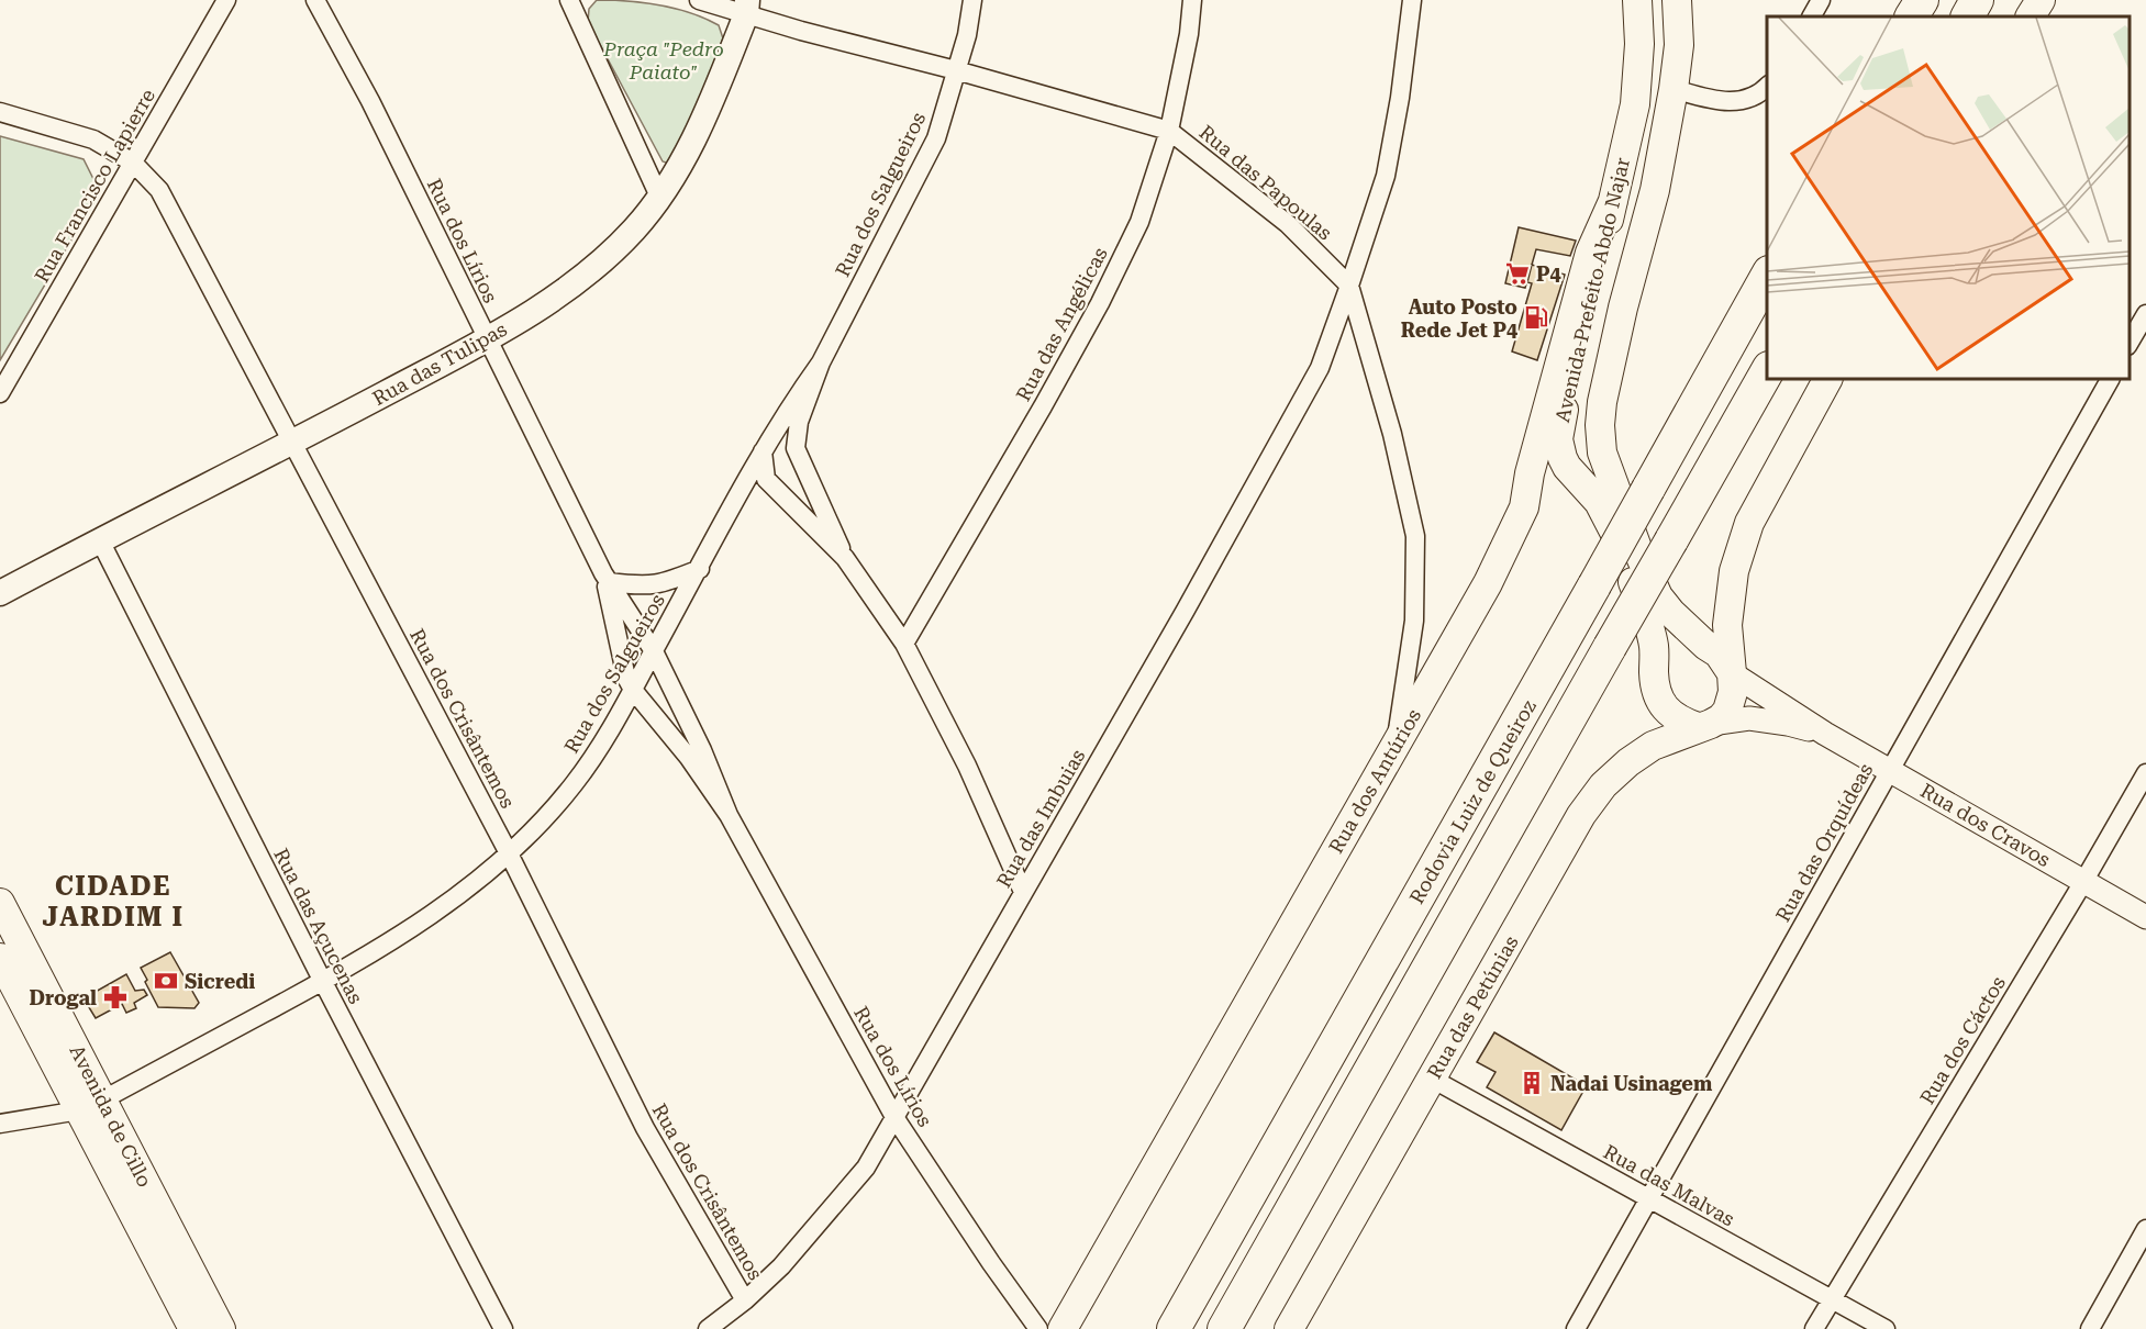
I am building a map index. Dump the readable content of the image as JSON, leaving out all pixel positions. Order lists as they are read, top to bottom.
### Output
{
  "streets": {
    "highway": ["Rodovia Luiz de Queiroz"],
    "main road": [
      "Avenida Prefeito Abdo Najar",
      "Rua das Tulipas",
      "Rua dos Antúrios",
      "Rua das Petúnias",
      "Avenida de Cillo"
    ],
    "street": [
      "Rua das Papoulas",
      "Rua Francisco Lapierre",
      "Rua dos Salgueiros",
      "Rua dos Lírios",
      "Rua das Angélicas",
      "Rua dos Crisântemos",
      "Rua das Imbuias",
      "Rua dos Cravos",
      "Rua das Orquídeas",
      "Rua das Açucenas",
      "Rua dos Cáctos",
      "Rua das Malvas"
    ]
  },
  "crossings": [
    ["Rua das Papoulas", "Rua dos Salgueiros"],
    ["Rua das Papoulas", "Rua das Angélicas"],
    ["Rua das Papoulas", "Rua das Tulipas"],
    ["Rua das Papoulas", "Rua dos Antúrios"],
    ["Rua das Papoulas", "Rua das Imbuias"],
    ["Rua Francisco Lapierre", "Rua dos Crisântemos"],
    ["Rua dos Salgueiros", "Rua dos Lírios"],
    ["Rua dos Salgueiros", "Rua dos Crisântemos"],
    ["Rua dos Salgueiros", "Rua das Açucenas"],
    ["Rua dos Salgueiros", "Avenida de Cillo"],
    ["Rua dos Lírios", "Rua das Tulipas"],
    ["Rua dos Lírios", "Rua das Imbuias"],
    ["Avenida Prefeito Abdo Najar", "Rua dos Antúrios"],
    ["Avenida Prefeito Abdo Najar", "Rua dos Cravos"],
    ["Avenida Prefeito Abdo Najar", "Rua das Petúnias"],
    ["Rua das Tulipas", "Rua dos Crisântemos"],
    ["Rua das Tulipas", "Rua das Açucenas"],
    ["Rua dos Crisântemos", "Rua das Imbuias"],
    ["Rua dos Cravos", "Rua das Orquídeas"],
    ["Rua dos Cravos", "Rua das Petúnias"],
    ["Rua dos Cravos", "Rua dos Cáctos"],
    ["Rua das Orquídeas", "Rua das Malvas"],
    ["Rua das Petúnias", "Rua das Malvas"],
    ["Rua dos Cáctos", "Rua das Malvas"]
  ],
  "districts": ["CIDADE JARDIM I"],
  "parks": ["Praça \"Pedro Paiato\""],
  "places": {
    "supermarket": ["P4"],
    "fuel station": ["Auto Posto Rede Jet P4"],
    "bank": ["Sicredi"],
    "pharmacy": ["Drogal"],
    "building": ["Nadai Usinagem"]
  }
}
